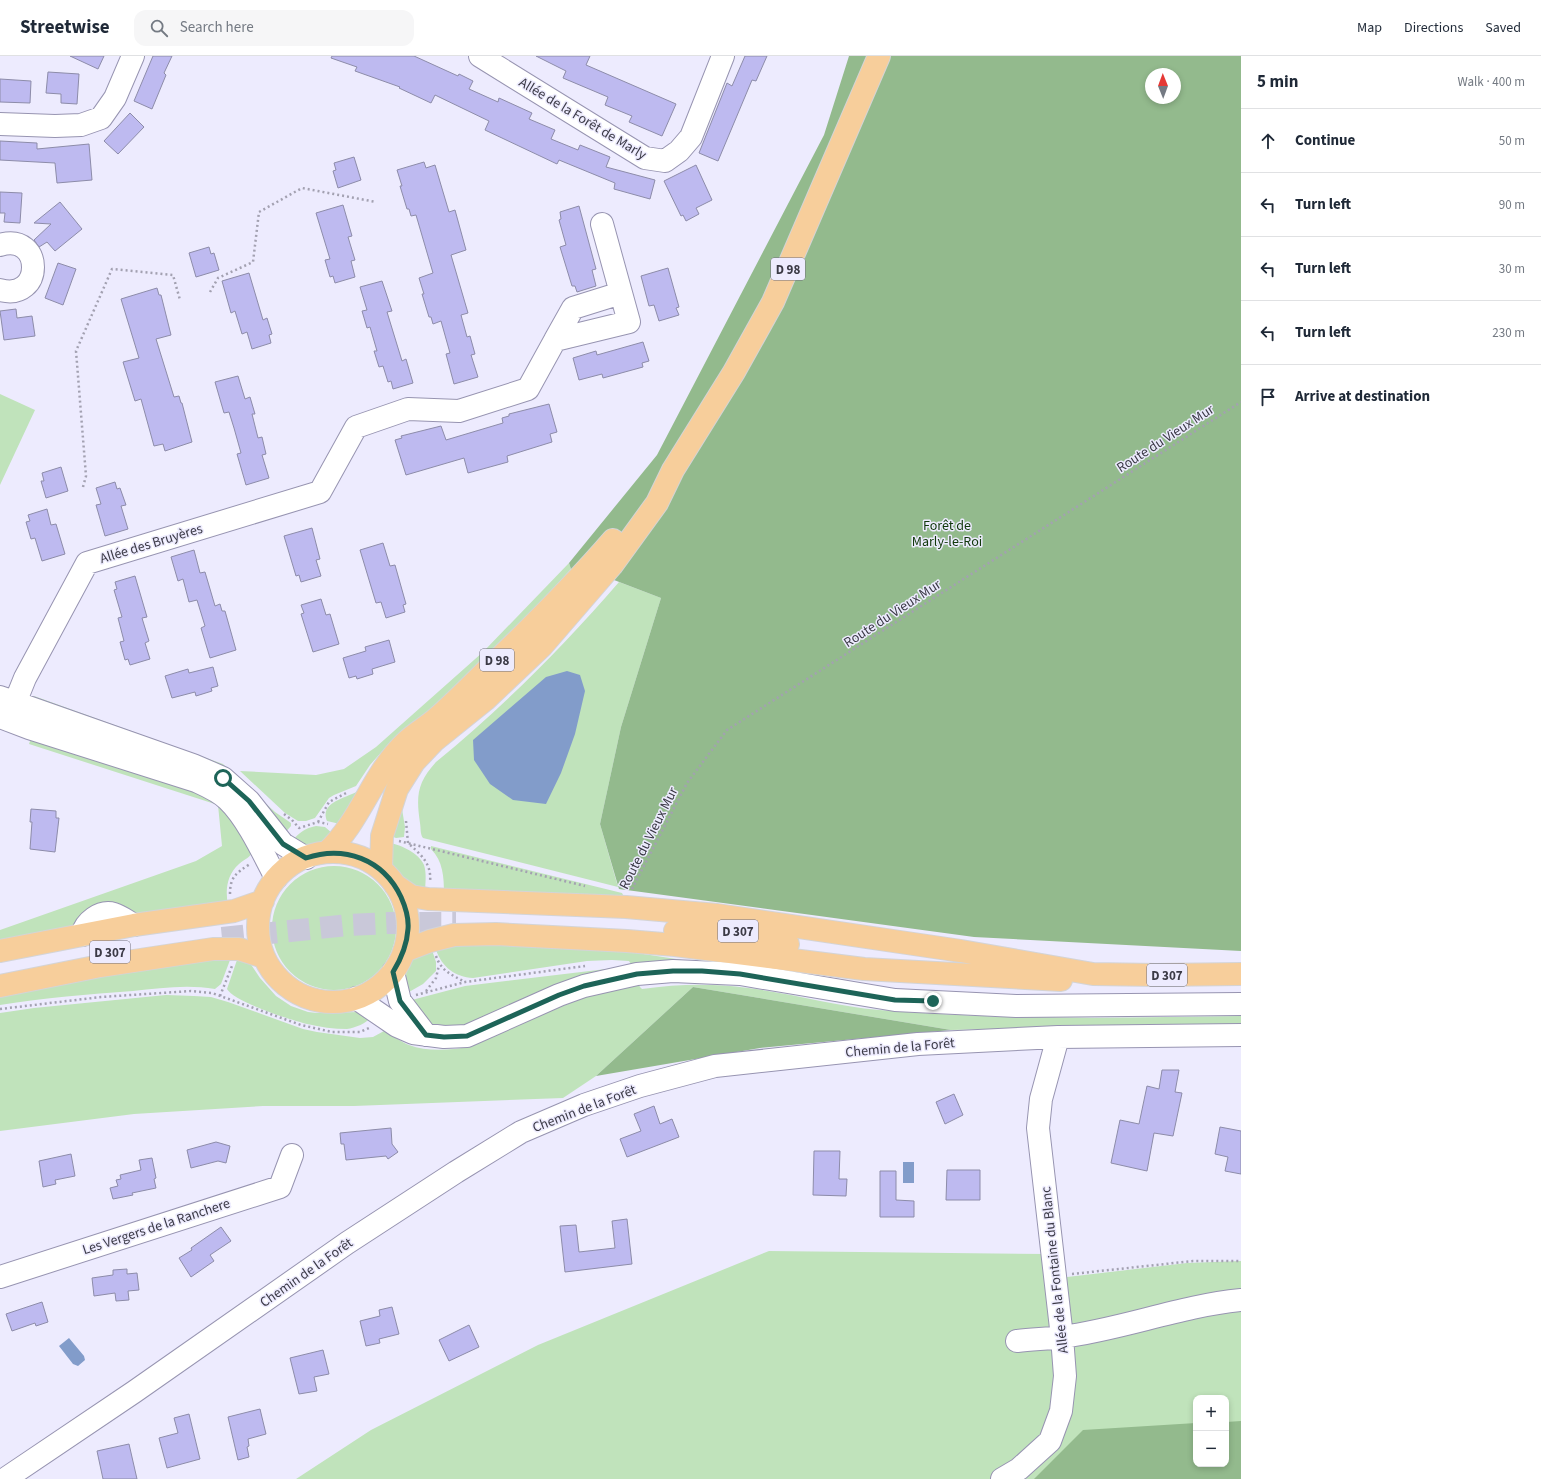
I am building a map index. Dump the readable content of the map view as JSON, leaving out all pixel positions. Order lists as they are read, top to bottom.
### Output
{
  "streets": {
    "main road": ["D 98", "D 307"],
    "street": [
      "Allée de la Forêt de Marly",
      "Allée des Bruyères",
      "Chemin de la Forêt",
      "Les Vergers de la Ranchere",
      "Allée de la Fontaine du Blanc"
    ],
    "path": ["Route du Vieux Mur"]
  },
  "crossings": [
    ["Chemin de la Forêt", "Allée de la Fontaine du Blanc"]
  ],
  "parks": ["Forêt de Marly-le-Roi"],
  "north": "top",
  "page": {
    "header": "Streetwise",
    "search": "Search here",
    "nav": ["Map", "Directions", "Saved"],
    "heading": ["5 min", "Walk · 400 m"],
    "list": [
      ["Continue", "50 m"],
      ["Turn left", "90 m"],
      ["Turn left", "30 m"],
      ["Turn left", "230 m"],
      "Arrive at destination"
    ],
    "map_buttons": ["+", "−"]
  }
}
